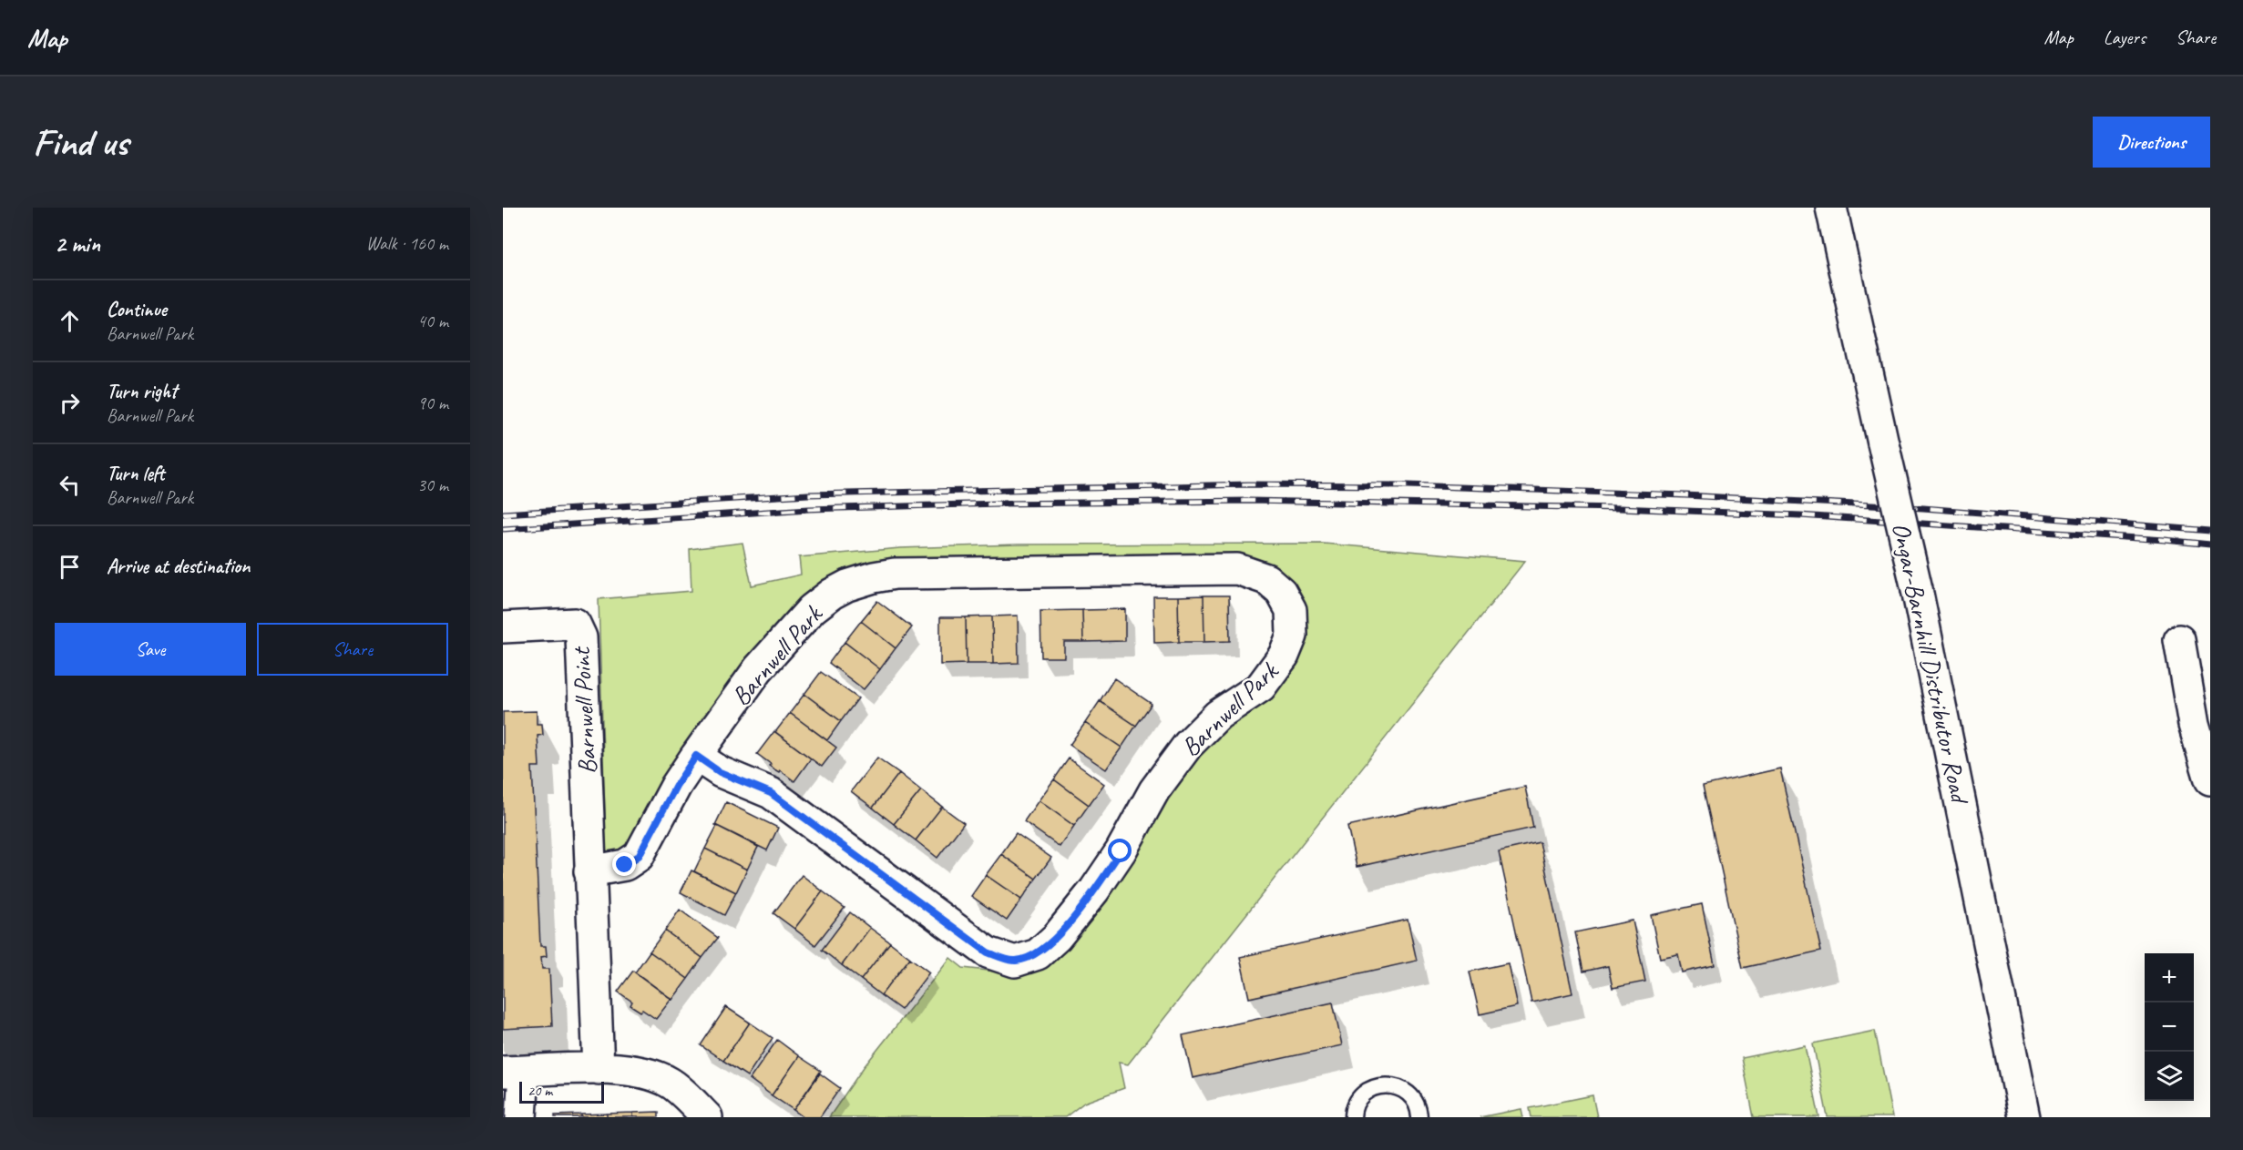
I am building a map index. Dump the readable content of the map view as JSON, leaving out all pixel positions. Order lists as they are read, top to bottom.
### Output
{
  "streets": {
    "street": ["Barnwell Park", "Ongar-Barnhill Distributor Road", "Barnwell Point"]
  },
  "crossings": [
    ["Barnwell Park", "Barnwell Point"]
  ],
  "scale_bar": "20 m",
  "page": {
    "header": "Map",
    "nav": ["Map", "Layers", "Share"],
    "buttons": [
      "Directions",
      ["Save", "Share"]
    ],
    "title": "Find us",
    "heading": ["2 min", "Walk · 160 m"],
    "list": [
      ["Continue", "Barnwell Park", "40 m"],
      ["Turn right", "Barnwell Park", "90 m"],
      ["Turn left", "Barnwell Park", "30 m"],
      "Arrive at destination"
    ],
    "map_buttons": ["+", "−"],
    "scale": "20 m"
  }
}
